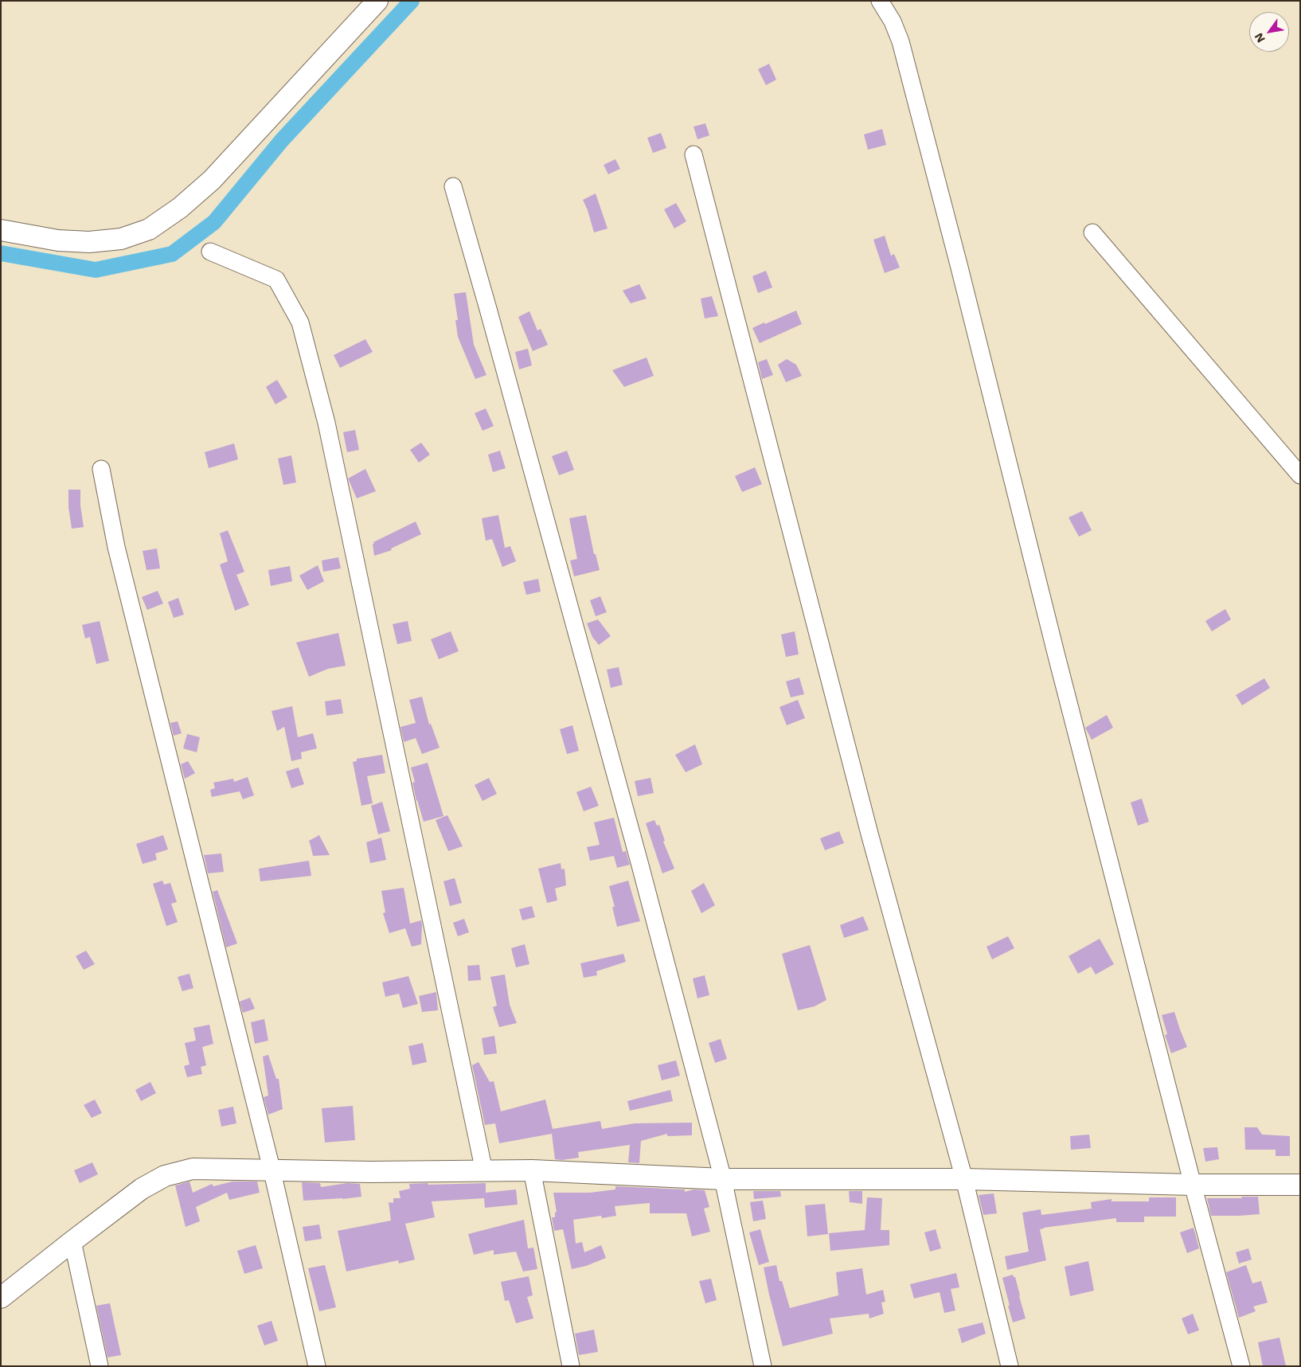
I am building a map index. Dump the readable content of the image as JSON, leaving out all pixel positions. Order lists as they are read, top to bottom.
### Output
{
  "north": "bottom left"
}
